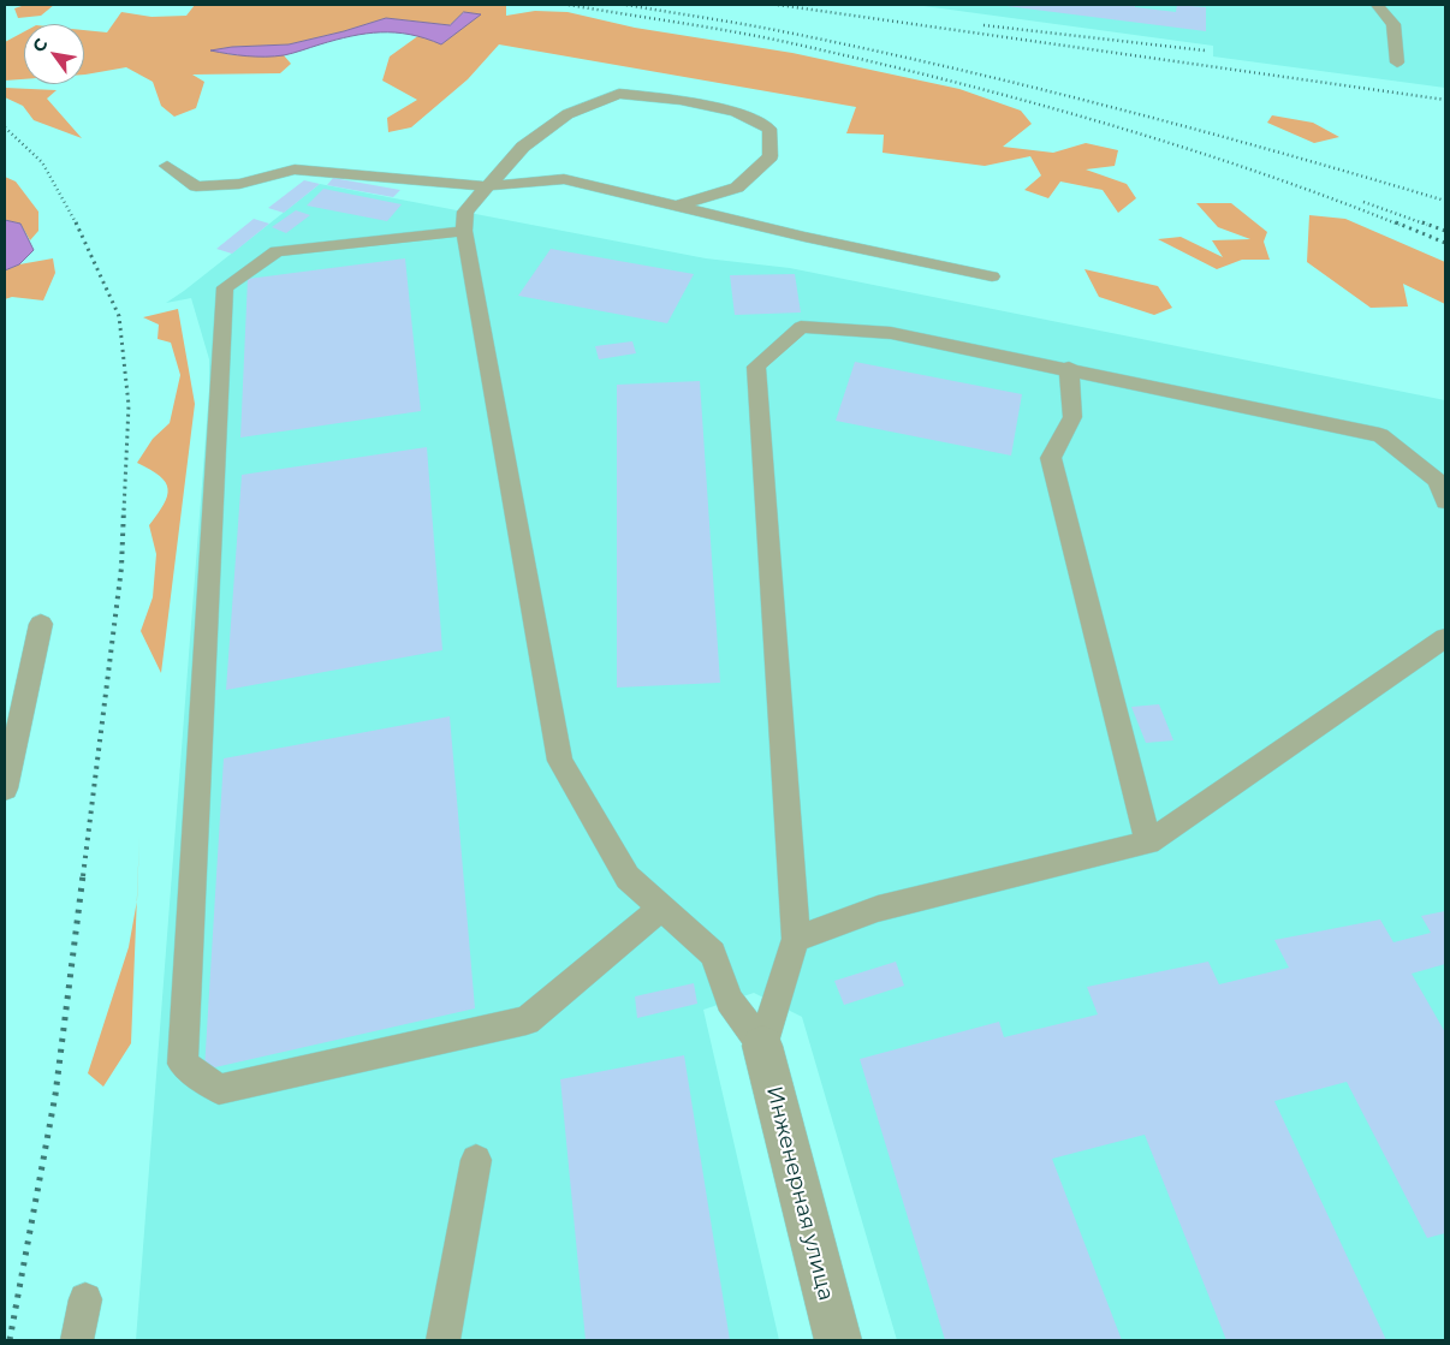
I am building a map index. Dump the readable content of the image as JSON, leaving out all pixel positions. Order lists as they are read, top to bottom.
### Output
{
  "streets": {
    "street": ["Инженерная улица"]
  },
  "north": "top left"
}
